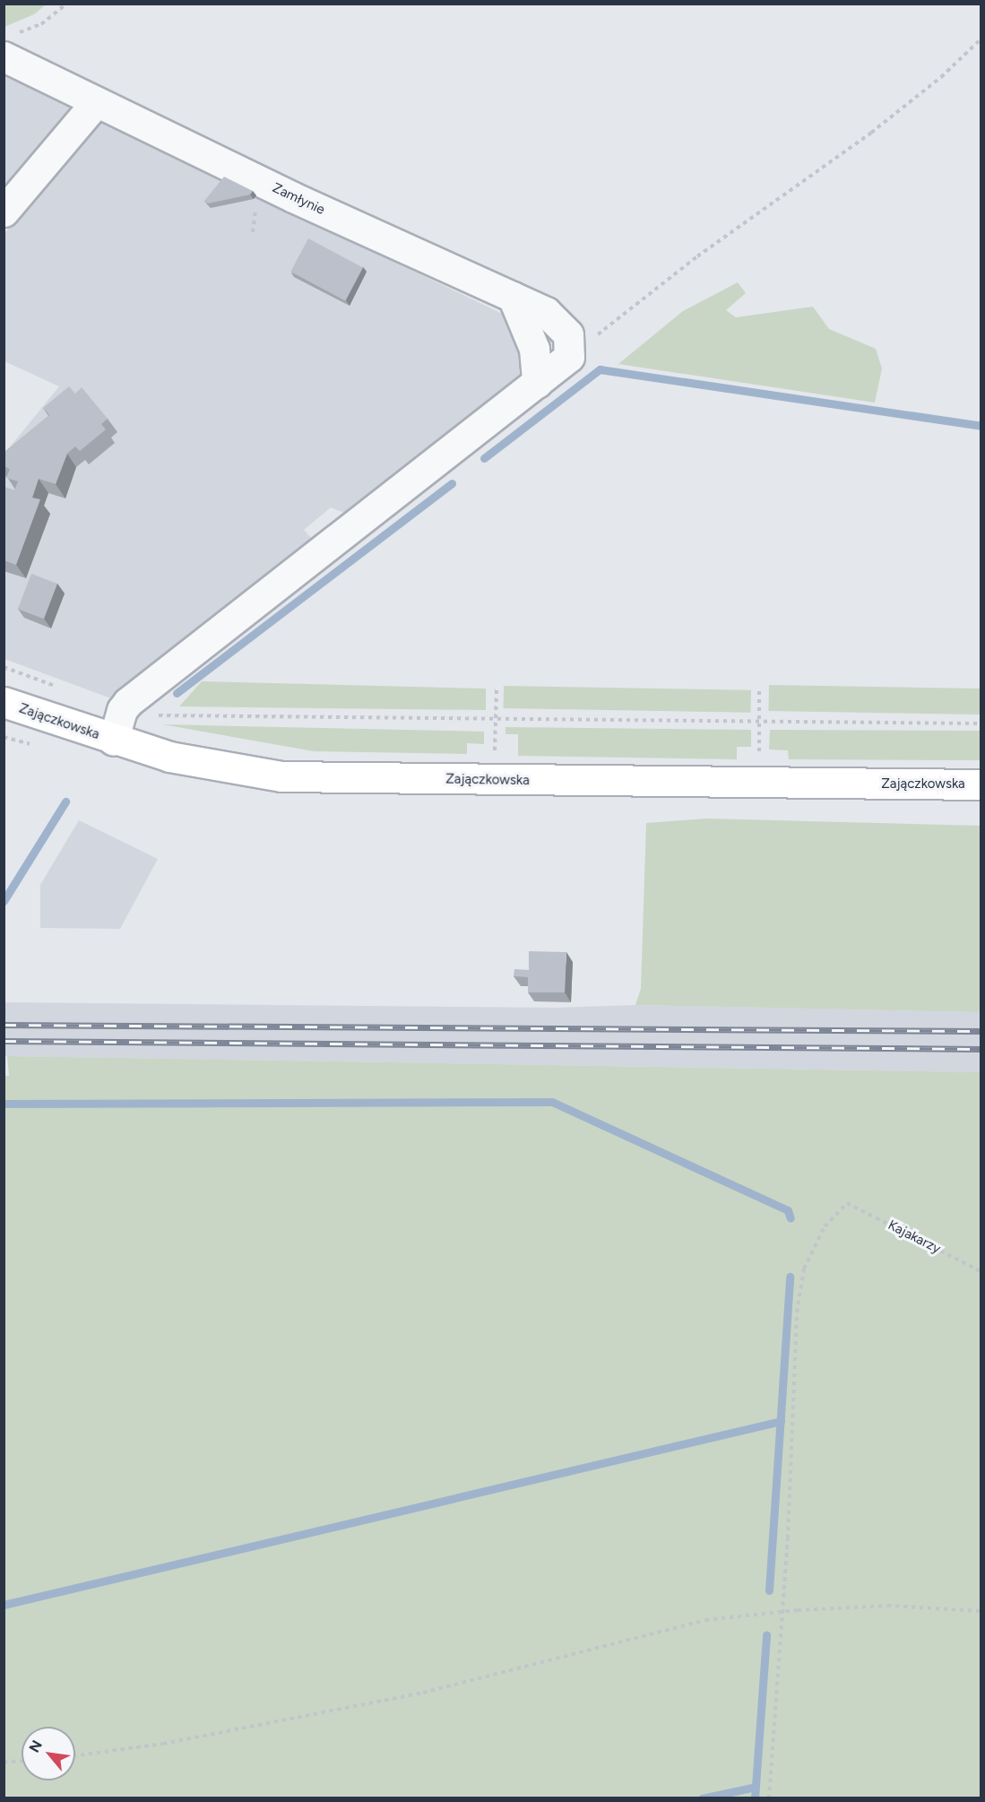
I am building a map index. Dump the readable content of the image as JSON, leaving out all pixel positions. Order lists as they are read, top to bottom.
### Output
{
  "streets": {
    "main road": ["Zajączkowska"],
    "street": ["Zamłynie"],
    "path": ["Kajakarzy"]
  },
  "north": "top left"
}
